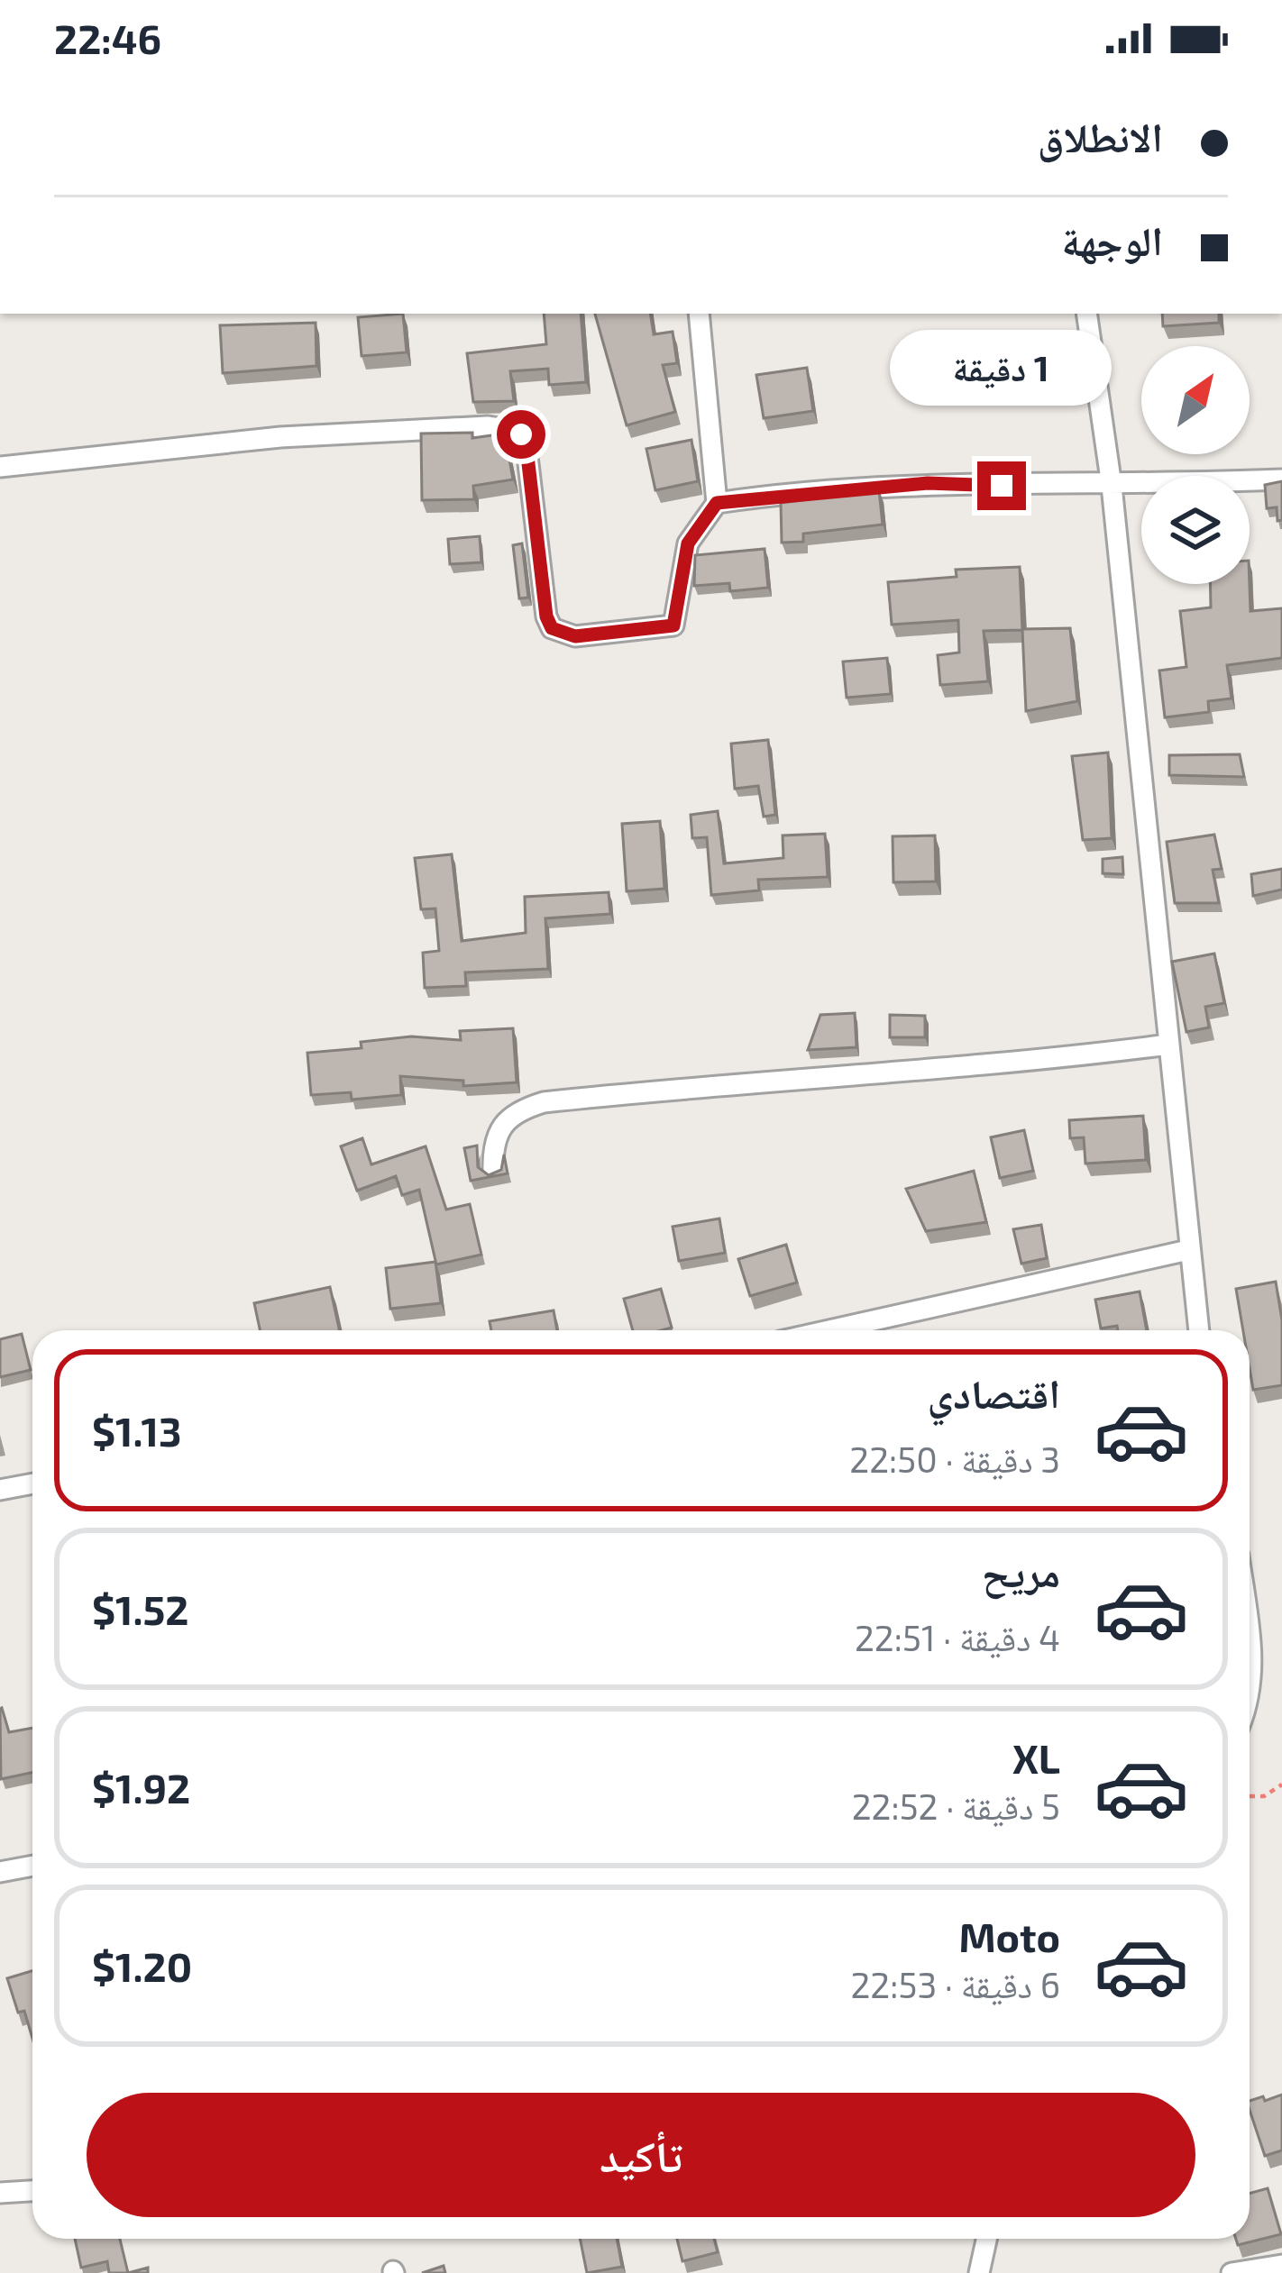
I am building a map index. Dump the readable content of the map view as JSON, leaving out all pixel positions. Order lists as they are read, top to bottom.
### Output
{
  "north": "top right",
  "page": {
    "status": "22:46",
    "banner": ["الانطلاق", "الوجهة"],
    "bubble": "1 دقيقة",
    "list": [
      {
        "name": "اقتصادي",
        "note": "3 دقيقة · 22:50",
        "value": "$1.13"
      },
      {
        "name": "مريح",
        "note": "4 دقيقة · 22:51",
        "value": "$1.52"
      },
      {
        "name": "XL",
        "note": "5 دقيقة · 22:52",
        "value": "$1.92"
      },
      {
        "name": "Moto",
        "note": "6 دقيقة · 22:53",
        "value": "$1.20"
      }
    ],
    "buttons": "تأكيد"
  }
}
